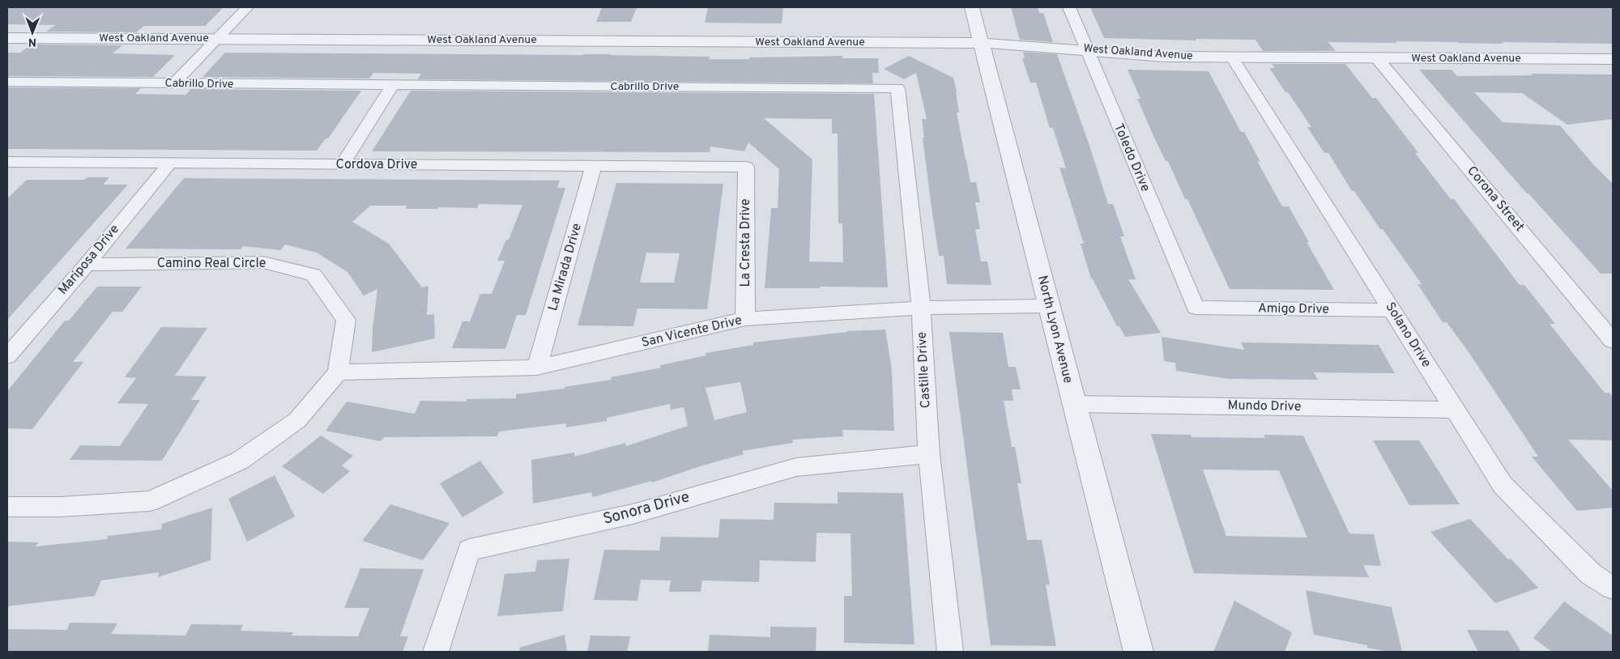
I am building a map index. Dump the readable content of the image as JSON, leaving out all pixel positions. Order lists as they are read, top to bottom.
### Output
{
  "streets": {
    "street": [
      "West Oakland Avenue",
      "Cabrillo Drive",
      "Toledo Drive",
      "Cordova Drive",
      "Corona Street",
      "La Cresta Drive",
      "Mariposa Drive",
      "Camino Real Circle",
      "La Mirada Drive",
      "Amigo Drive",
      "North Lyon Avenue",
      "San Vicente Drive",
      "Solano Drive",
      "Castille Drive",
      "Mundo Drive",
      "Sonora Drive"
    ]
  },
  "crossings": [
    ["West Oakland Avenue", "Toledo Drive"],
    ["West Oakland Avenue", "Corona Street"],
    ["West Oakland Avenue", "North Lyon Avenue"],
    ["West Oakland Avenue", "Solano Drive"],
    ["Cabrillo Drive", "Castille Drive"],
    ["Toledo Drive", "Amigo Drive"],
    ["Cordova Drive", "La Cresta Drive"],
    ["Cordova Drive", "Mariposa Drive"],
    ["Cordova Drive", "La Mirada Drive"],
    ["La Cresta Drive", "San Vicente Drive"],
    ["Mariposa Drive", "Camino Real Circle"],
    ["Camino Real Circle", "San Vicente Drive"],
    ["La Mirada Drive", "San Vicente Drive"],
    ["Amigo Drive", "Solano Drive"],
    ["North Lyon Avenue", "San Vicente Drive"],
    ["North Lyon Avenue", "Mundo Drive"],
    ["San Vicente Drive", "Castille Drive"],
    ["Solano Drive", "Mundo Drive"],
    ["Castille Drive", "Sonora Drive"]
  ],
  "north": "bottom"
}
